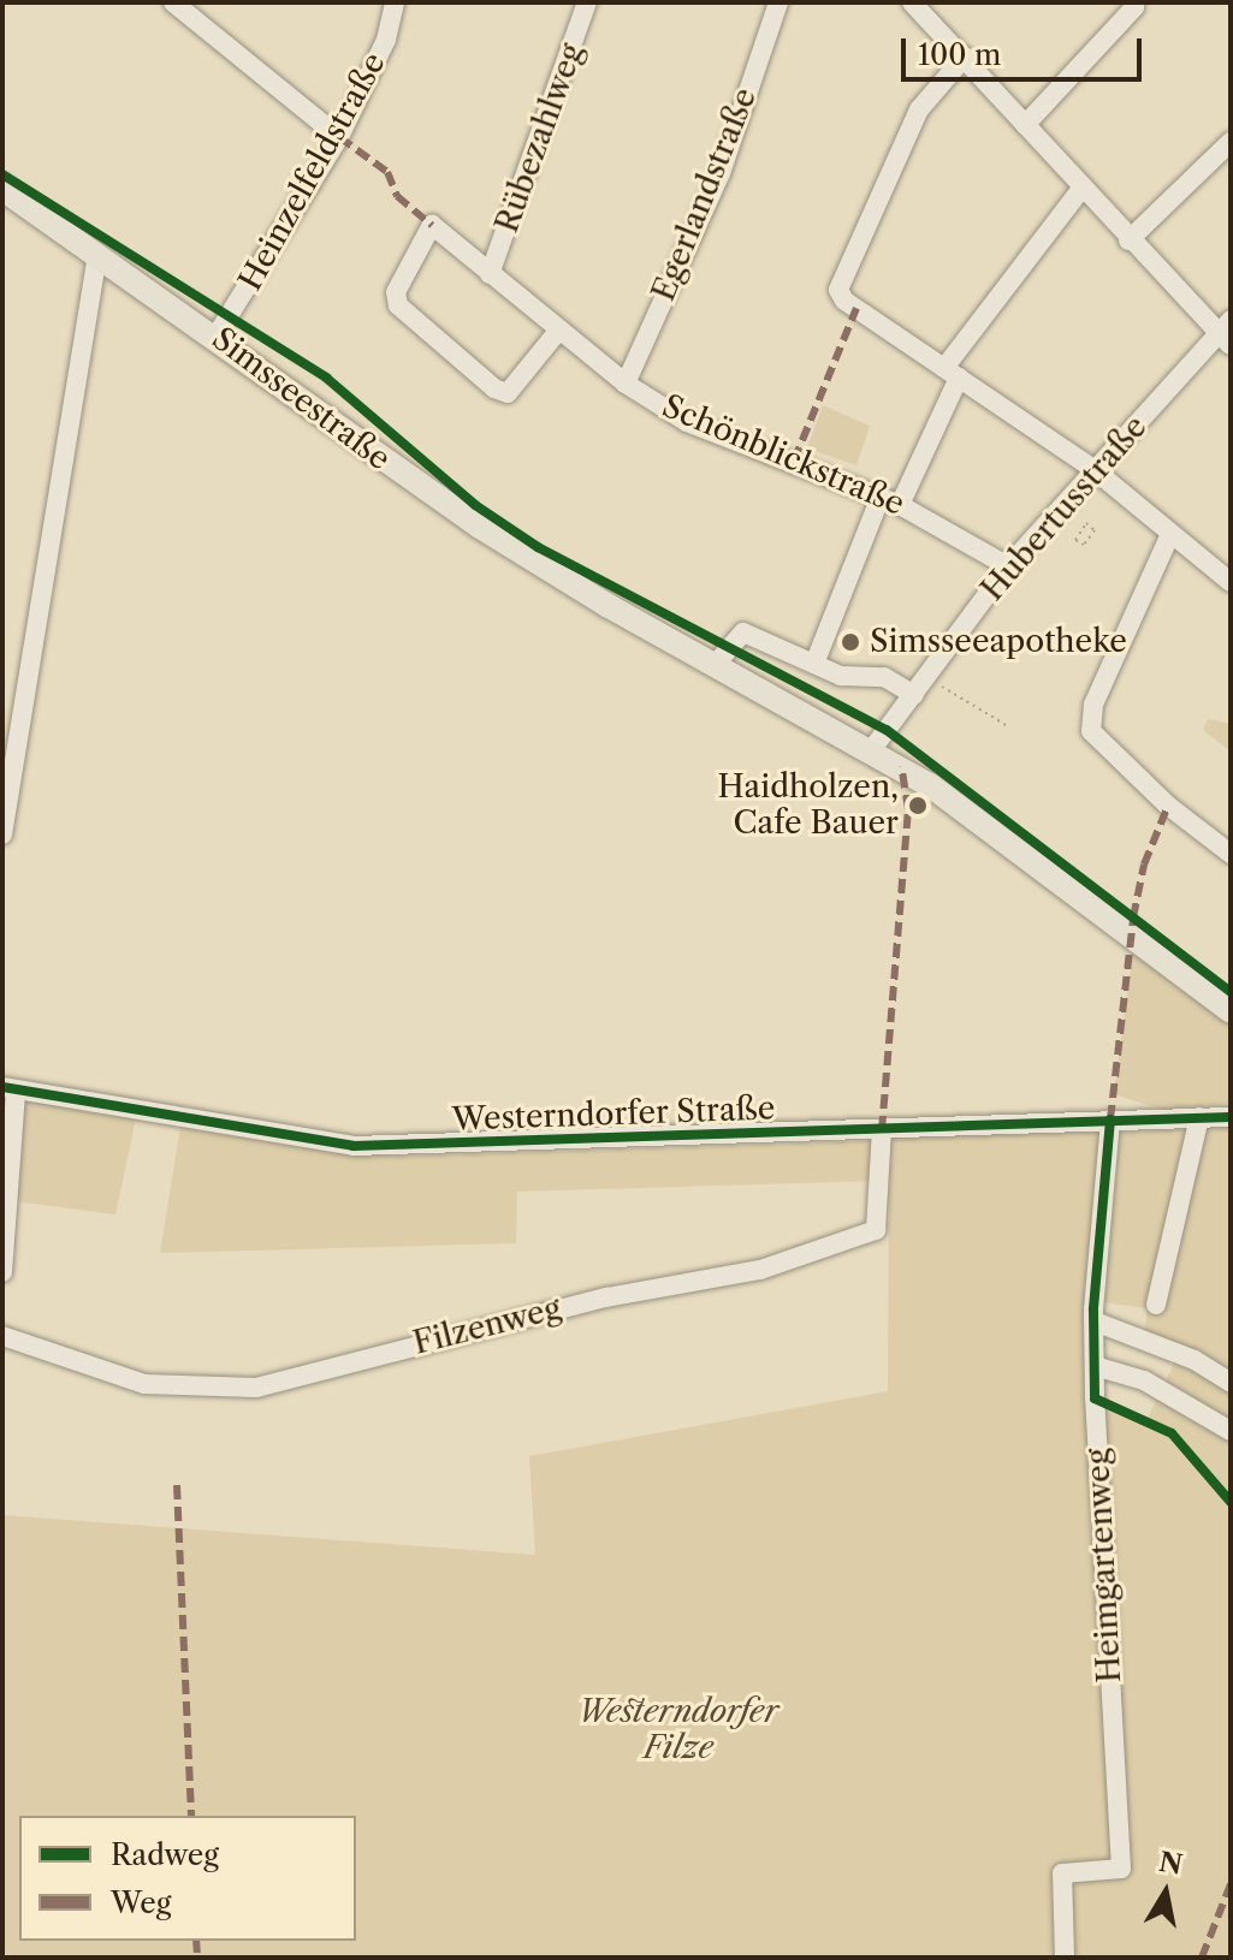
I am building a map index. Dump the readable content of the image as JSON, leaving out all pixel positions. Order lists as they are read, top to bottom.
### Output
{
  "streets": {
    "main road": ["Simsseestraße"],
    "street": [
      "Rübezahlweg",
      "Heinzelfeldstraße",
      "Egerlandstraße",
      "Schönblickstraße",
      "Hubertusstraße",
      "Westerndorfer Straße",
      "Filzenweg",
      "Heimgartenweg"
    ]
  },
  "crossings": [
    ["Rübezahlweg", "Schönblickstraße"],
    ["Heinzelfeldstraße", "Simsseestraße"],
    ["Egerlandstraße", "Schönblickstraße"],
    ["Simsseestraße", "Hubertusstraße"],
    ["Schönblickstraße", "Hubertusstraße"],
    ["Westerndorfer Straße", "Filzenweg"],
    ["Westerndorfer Straße", "Heimgartenweg"]
  ],
  "parks": ["Westerndorfer Filze"],
  "places": ["Simsseeapotheke", "Haidholzen, Cafe Bauer"],
  "legend": ["Radweg", "Weg"],
  "scale_bar": "100 m",
  "north": "top"
}
